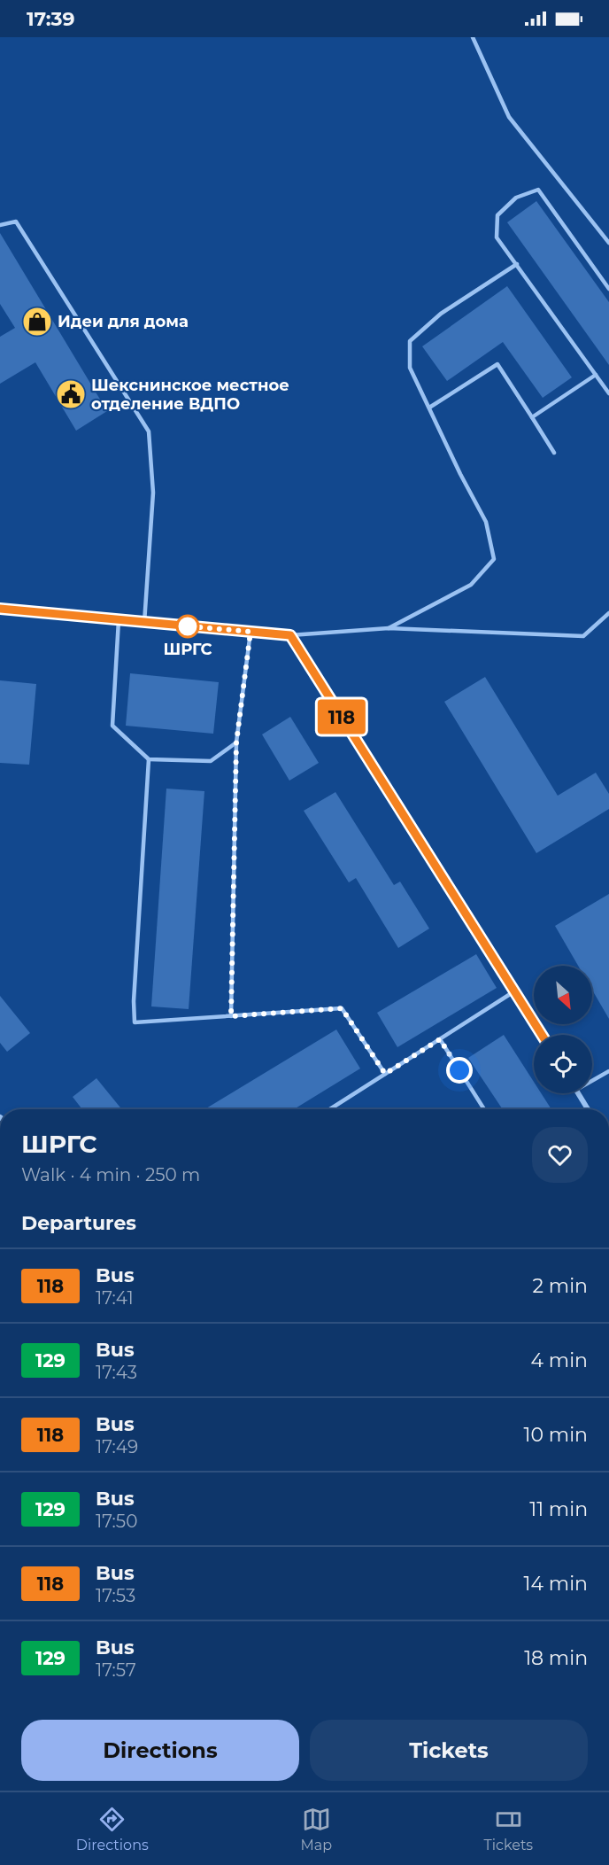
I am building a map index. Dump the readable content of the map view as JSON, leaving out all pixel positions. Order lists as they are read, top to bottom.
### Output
{
  "places": {
    "shop": ["Идеи для дома"],
    "public building": ["Шекснинское местное отделение ВДПО"],
    "other": ["ШРГС"]
  },
  "lines": ["bus line 118"],
  "north": "bottom right",
  "page": {
    "status": "17:39",
    "on_map": "118",
    "heading": [
      ["ШРГС", "Walk · 4 min · 250 m"],
      "Departures"
    ],
    "list": [
      {
        "mark": "118",
        "name": "Bus",
        "note": "17:41",
        "value": "2 min"
      },
      {
        "mark": "129",
        "name": "Bus",
        "note": "17:43",
        "value": "4 min"
      },
      {
        "mark": "118",
        "name": "Bus",
        "note": "17:49",
        "value": "10 min"
      },
      {
        "mark": "129",
        "name": "Bus",
        "note": "17:50",
        "value": "11 min"
      },
      {
        "mark": "118",
        "name": "Bus",
        "note": "17:53",
        "value": "14 min"
      },
      {
        "mark": "129",
        "name": "Bus",
        "note": "17:57",
        "value": "18 min"
      }
    ],
    "buttons": ["Directions", "Tickets"],
    "tabs": ["Directions", "Map", "Tickets"]
  }
}
